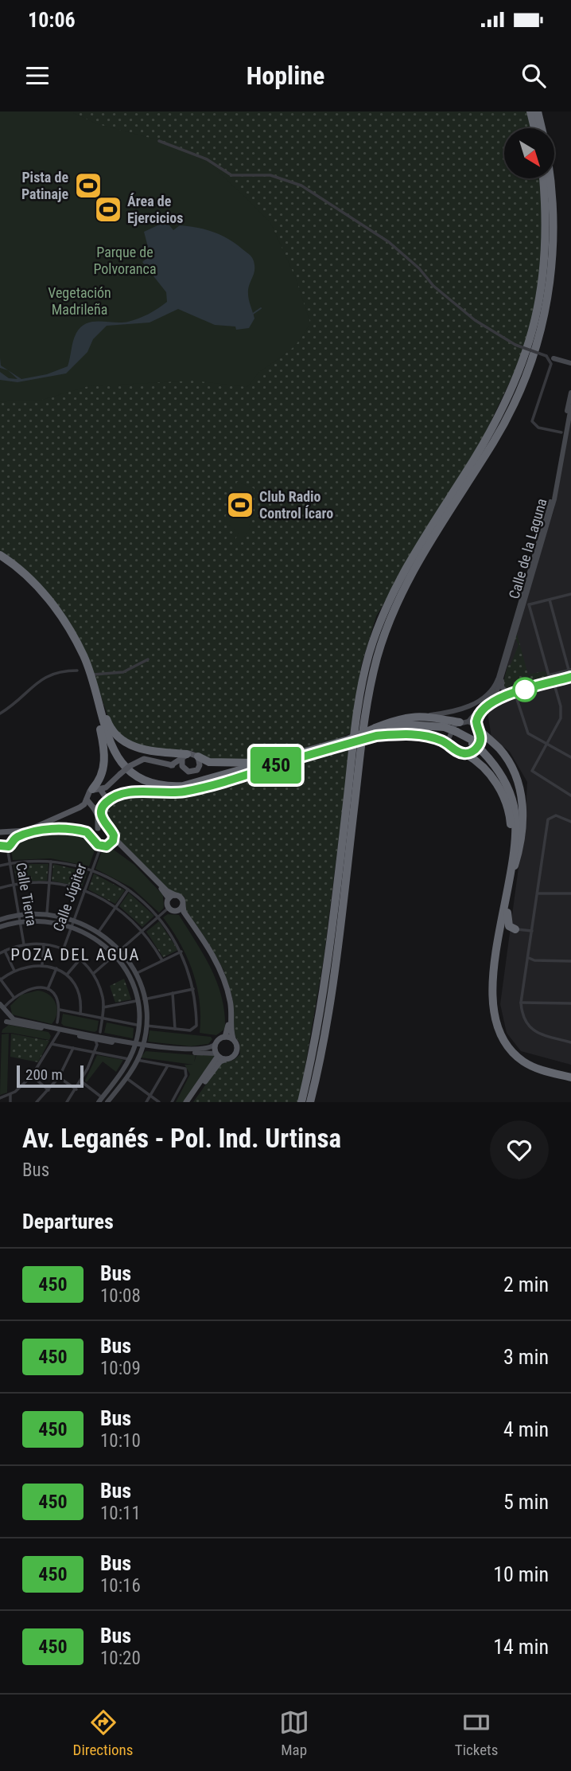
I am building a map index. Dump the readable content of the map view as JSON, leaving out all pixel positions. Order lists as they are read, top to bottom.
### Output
{
  "streets": {
    "street": ["Calle de la Laguna", "Calle Tierra", "Calle Júpiter"]
  },
  "districts": ["POZA DEL AGUA"],
  "parks": ["Parque de Polvoranca", "Vegetación Madrileña"],
  "places": {
    "sports": ["Pista de Patinaje", "Área de Ejercicios", "Club Radio Control Ícaro"]
  },
  "lines": ["bus line 450"],
  "scale_bar": "200 m",
  "north": "bottom right",
  "page": {
    "status": "10:06",
    "header": "Hopline",
    "on_map": "450",
    "scale": "200 m",
    "heading": [
      ["Av. Leganés - Pol. Ind. Urtinsa", "Bus"],
      "Departures"
    ],
    "list": [
      {
        "mark": "450",
        "name": "Bus",
        "note": "10:08",
        "value": "2 min"
      },
      {
        "mark": "450",
        "name": "Bus",
        "note": "10:09",
        "value": "3 min"
      },
      {
        "mark": "450",
        "name": "Bus",
        "note": "10:10",
        "value": "4 min"
      },
      {
        "mark": "450",
        "name": "Bus",
        "note": "10:11",
        "value": "5 min"
      },
      {
        "mark": "450",
        "name": "Bus",
        "note": "10:16",
        "value": "10 min"
      },
      {
        "mark": "450",
        "name": "Bus",
        "note": "10:20",
        "value": "14 min"
      }
    ],
    "tabs": ["Directions", "Map", "Tickets"]
  }
}
